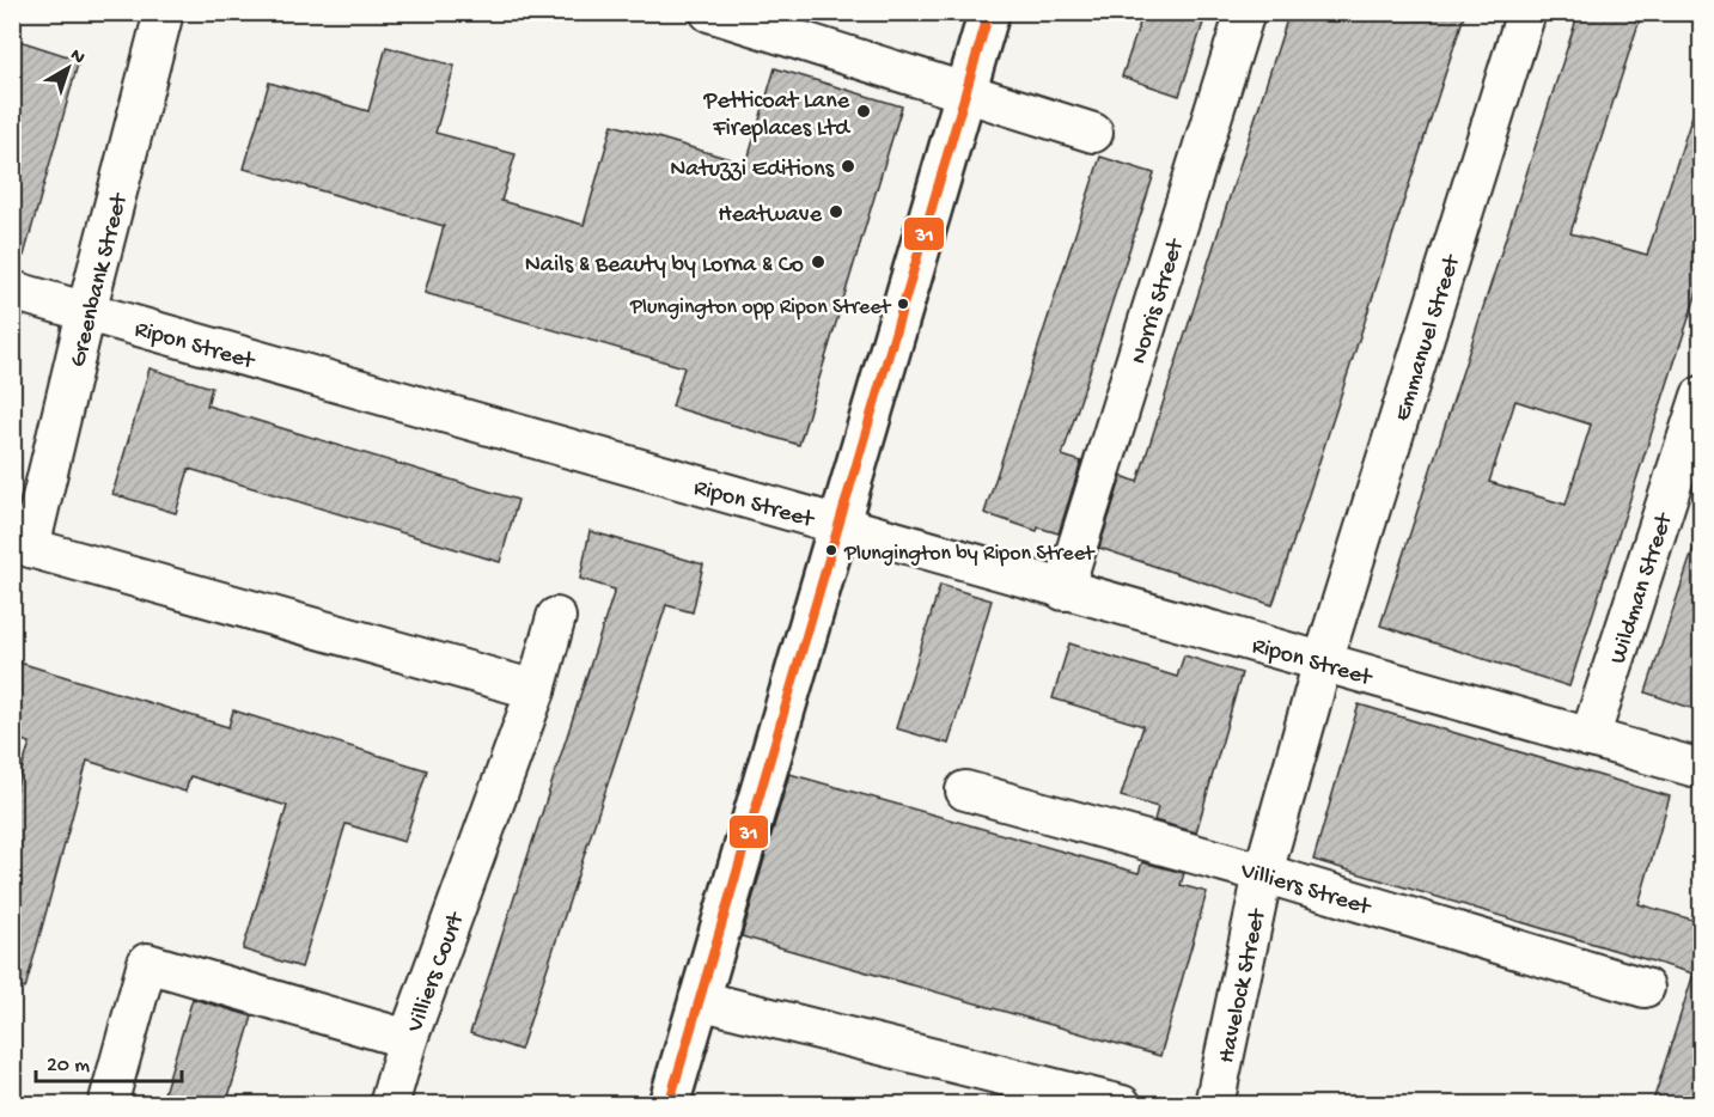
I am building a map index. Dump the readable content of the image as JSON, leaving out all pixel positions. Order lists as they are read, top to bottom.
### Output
{
  "streets": {
    "street": [
      "Greenbank Street",
      "Norris Street",
      "Emmanuel Street",
      "Ripon Street",
      "Wildman Street",
      "Villiers Street",
      "Villiers Court",
      "Havelock Street"
    ]
  },
  "crossings": [
    ["Greenbank Street", "Ripon Street"],
    ["Greenbank Street", "Villiers Court"],
    ["Norris Street", "Ripon Street"],
    ["Emmanuel Street", "Ripon Street"],
    ["Emmanuel Street", "Havelock Street"],
    ["Ripon Street", "Wildman Street"],
    ["Ripon Street", "Havelock Street"],
    ["Villiers Street", "Havelock Street"]
  ],
  "places": [
    "Petticoat Lane Fireplaces Ltd",
    "Natuzzi Editions",
    "Heatwave",
    "Nails & Beauty by Lorna & Co",
    "Plungington opp Ripon Street",
    "Plungington by Ripon Street"
  ],
  "lines": ["transit line 31"],
  "scale_bar": "20 m",
  "north": "top right"
}
